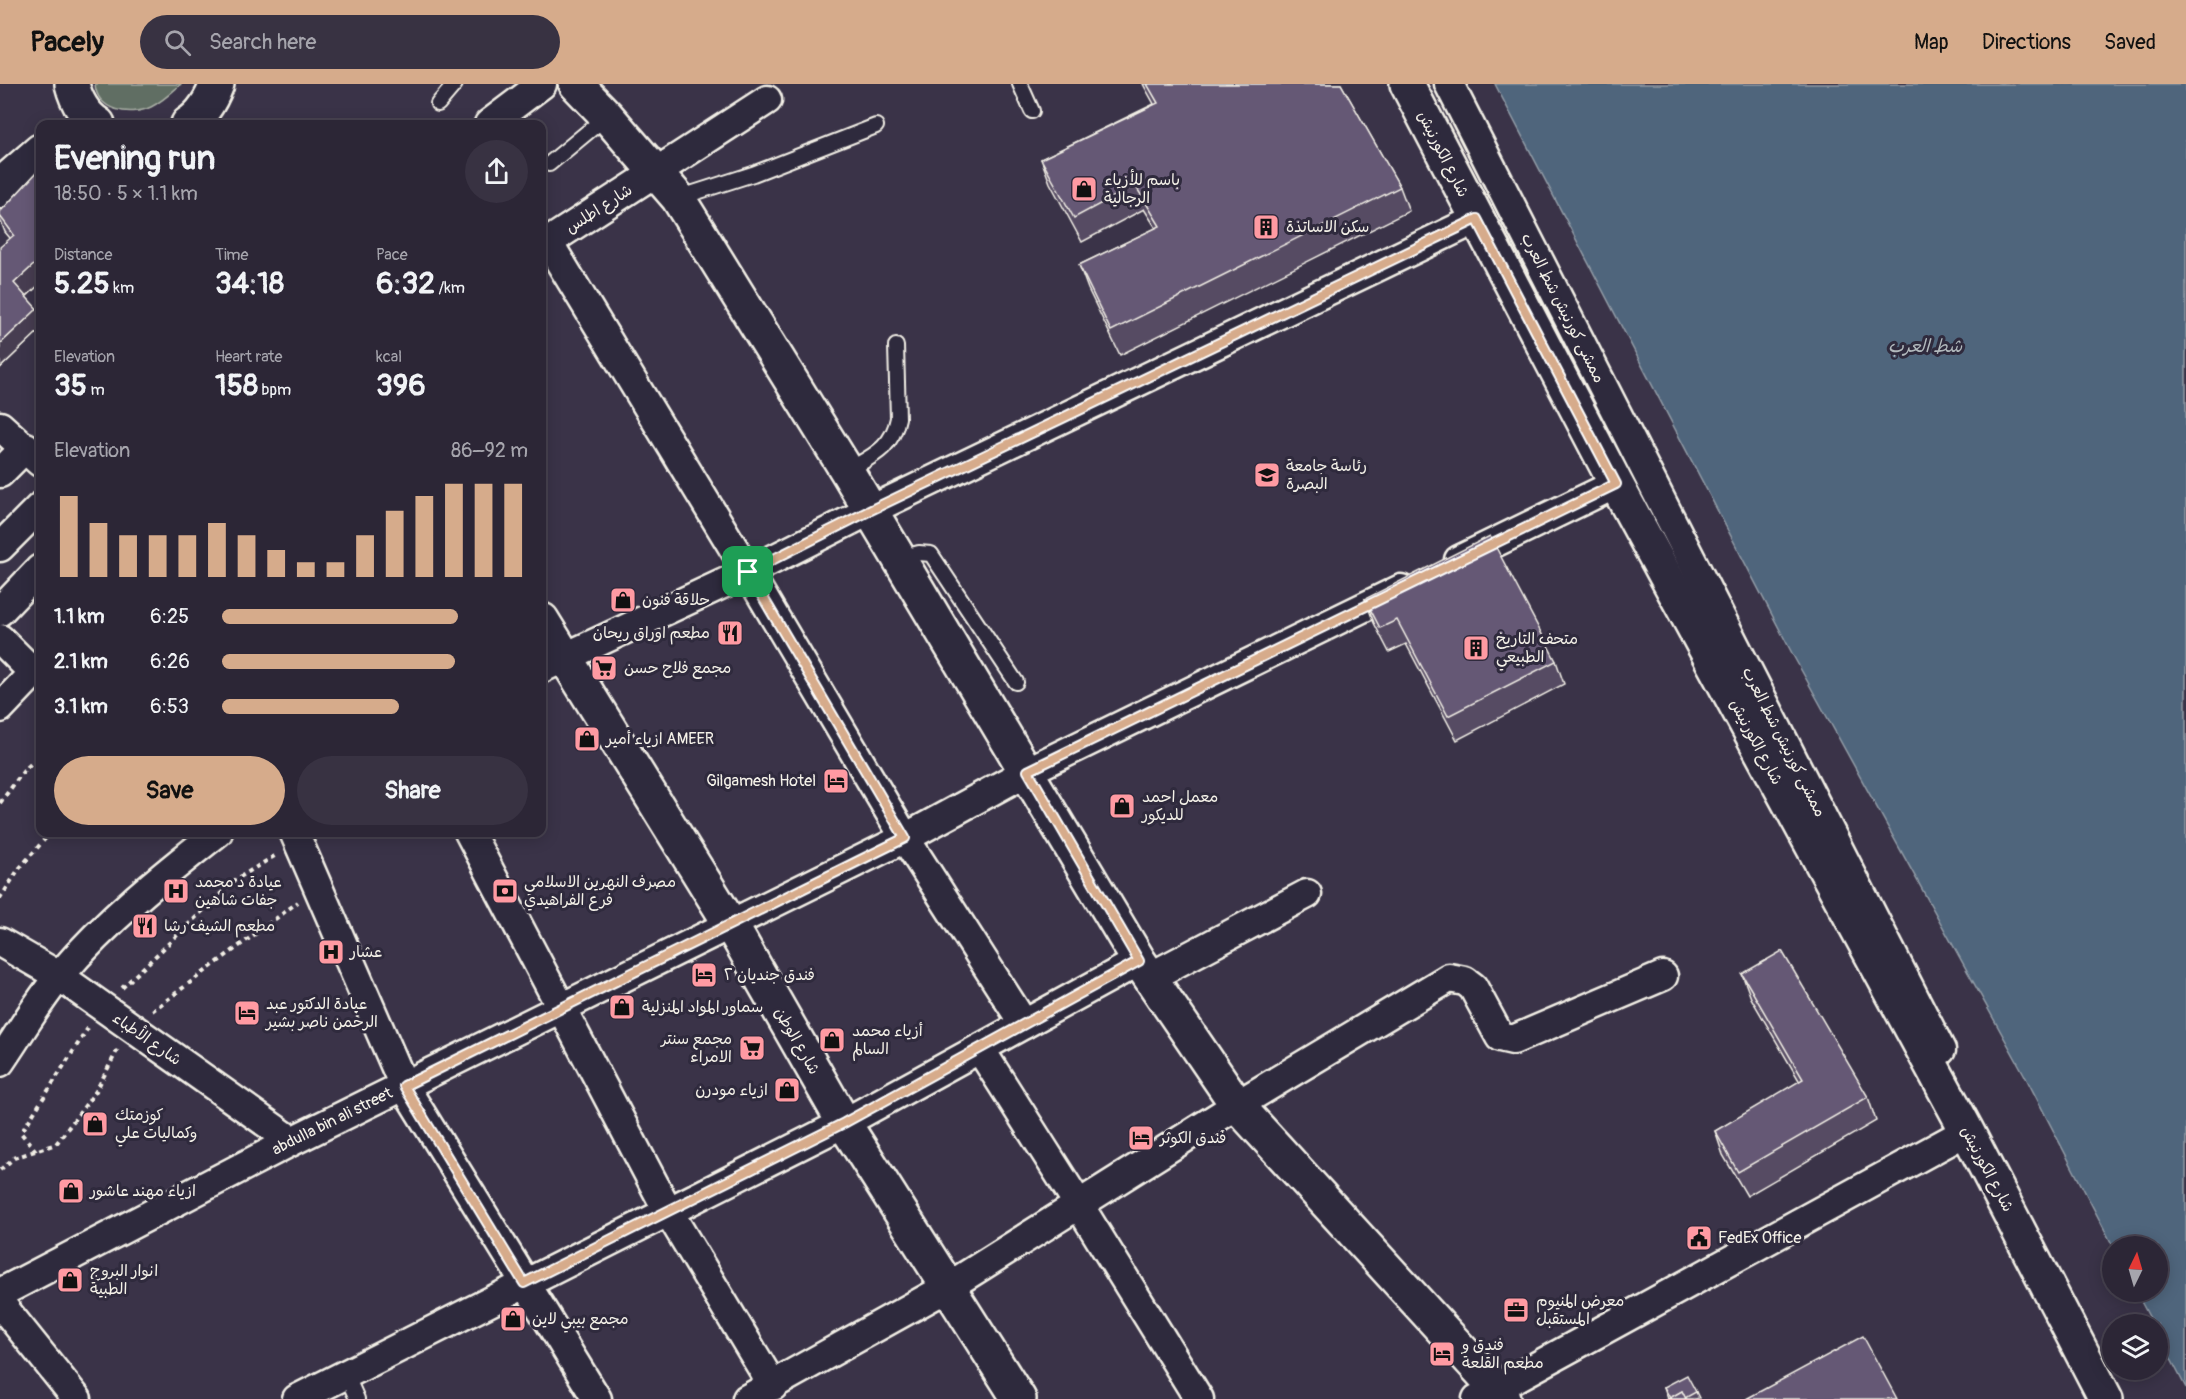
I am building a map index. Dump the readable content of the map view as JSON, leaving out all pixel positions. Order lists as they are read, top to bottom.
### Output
{
  "streets": {
    "main road": ["شارع الكورنيش", "شارع الوطن"],
    "street": [
      "شارع اطلس",
      "ممشى كورنيش شط العرب",
      "شارع الأطباء",
      "abdulla bin ali street"
    ]
  },
  "crossings": [
    ["شارع الكورنيش", "abdulla bin ali street"],
    ["شارع الأطباء", "abdulla bin ali street"],
    ["شارع الوطن", "abdulla bin ali street"]
  ],
  "water": ["شط العرب"],
  "places": {
    "shop": [
      "باسم للأزياء الرجالية",
      "حلاقة فنون",
      "ازياء أمير AMEER",
      "معمل احمد للديكور",
      "سماور المواد المنزلية",
      "أزياء محمد السالم",
      "ازياء مودرن",
      "كوزمتك وكماليات علي",
      "ازياء مهند عاشور",
      "انوار البروج الطبية",
      "مجمع بيبي لاين"
    ],
    "building": ["سكن الاساتذة", "متحف التاريخ الطبيعي"],
    "school or university": ["رئاسة جامعة البصرة"],
    "restaurant": ["مطعم اوراق ريحان", "مطعم الشيف رشا"],
    "supermarket": ["مجمع فلاح حسن", "مجمع سنتر الامراء"],
    "hotel": [
      "Gilgamesh Hotel",
      "فندق جنديان ٢",
      "عيادة الدكتور عبد الرحمن ناصر بشير",
      "فندق الكوثر",
      "فندق و مطعم القلعة"
    ],
    "hospital": ["عيادة د محمد جفات شاهين", "عشار"],
    "bank": ["مصرف النهرين الاسلامي فرع الفراهيدي"],
    "public building": ["FedEx Office"],
    "office": ["معرض المنيوم المستقبل"]
  },
  "north": "top",
  "page": {
    "header": "Pacely",
    "search": "Search here",
    "nav": ["Map", "Directions", "Saved"],
    "heading": ["Evening run", "18:50 · 5 × 1.1 km"],
    "stats": [
      ["Distance", "5.25 km"],
      ["Time", "34:18"],
      ["Pace", "6:32 /km"],
      ["Elevation", "35 m"],
      ["Heart rate", "158 bpm"],
      ["kcal", "396"]
    ],
    "chart": ["Elevation", "86–92 m"],
    "list": [
      {
        "name": "1.1 km",
        "note": "6:25"
      },
      {
        "name": "2.1 km",
        "note": "6:26"
      },
      {
        "name": "3.1 km",
        "note": "6:53"
      }
    ],
    "buttons": ["Save", "Share"]
  }
}
